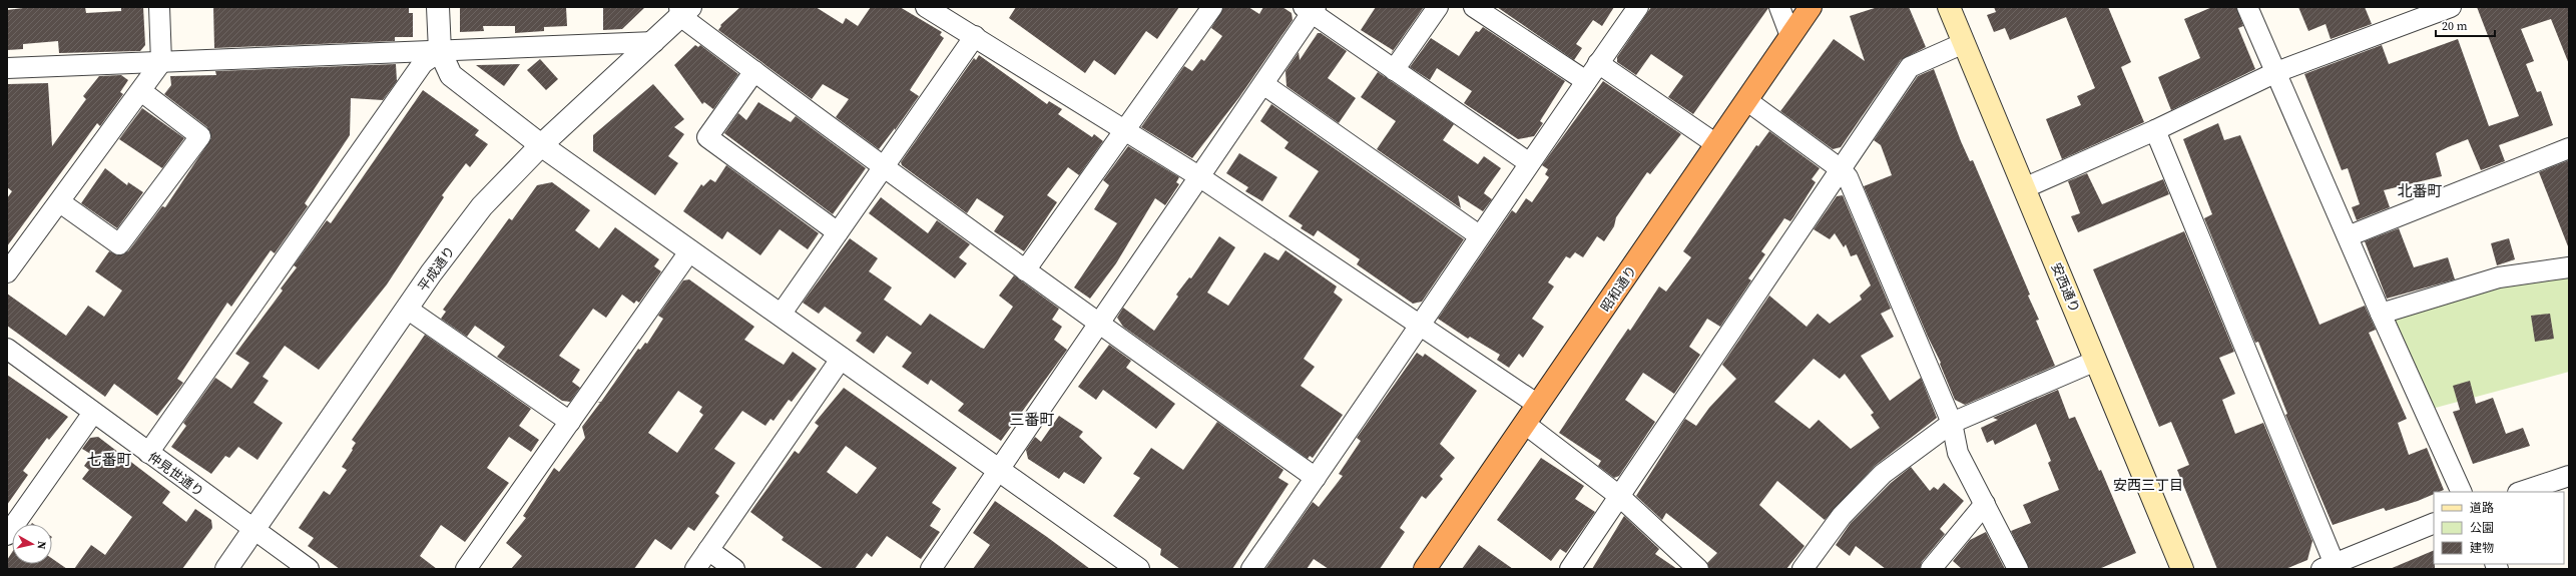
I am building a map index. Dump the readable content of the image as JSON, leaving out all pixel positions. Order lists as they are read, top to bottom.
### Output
{
  "streets": {
    "highway": ["昭和通り"],
    "main road": ["安西通り"],
    "street": ["平成通り", "仲見世通り"]
  },
  "crossings": [
    ["平成通り", "仲見世通り"]
  ],
  "districts": [
    "北番町",
    "三番町",
    "七番町",
    "安西三丁目"
  ],
  "legend": ["道路", "公園", "建物"],
  "scale_bar": "20 m",
  "north": "right"
}
